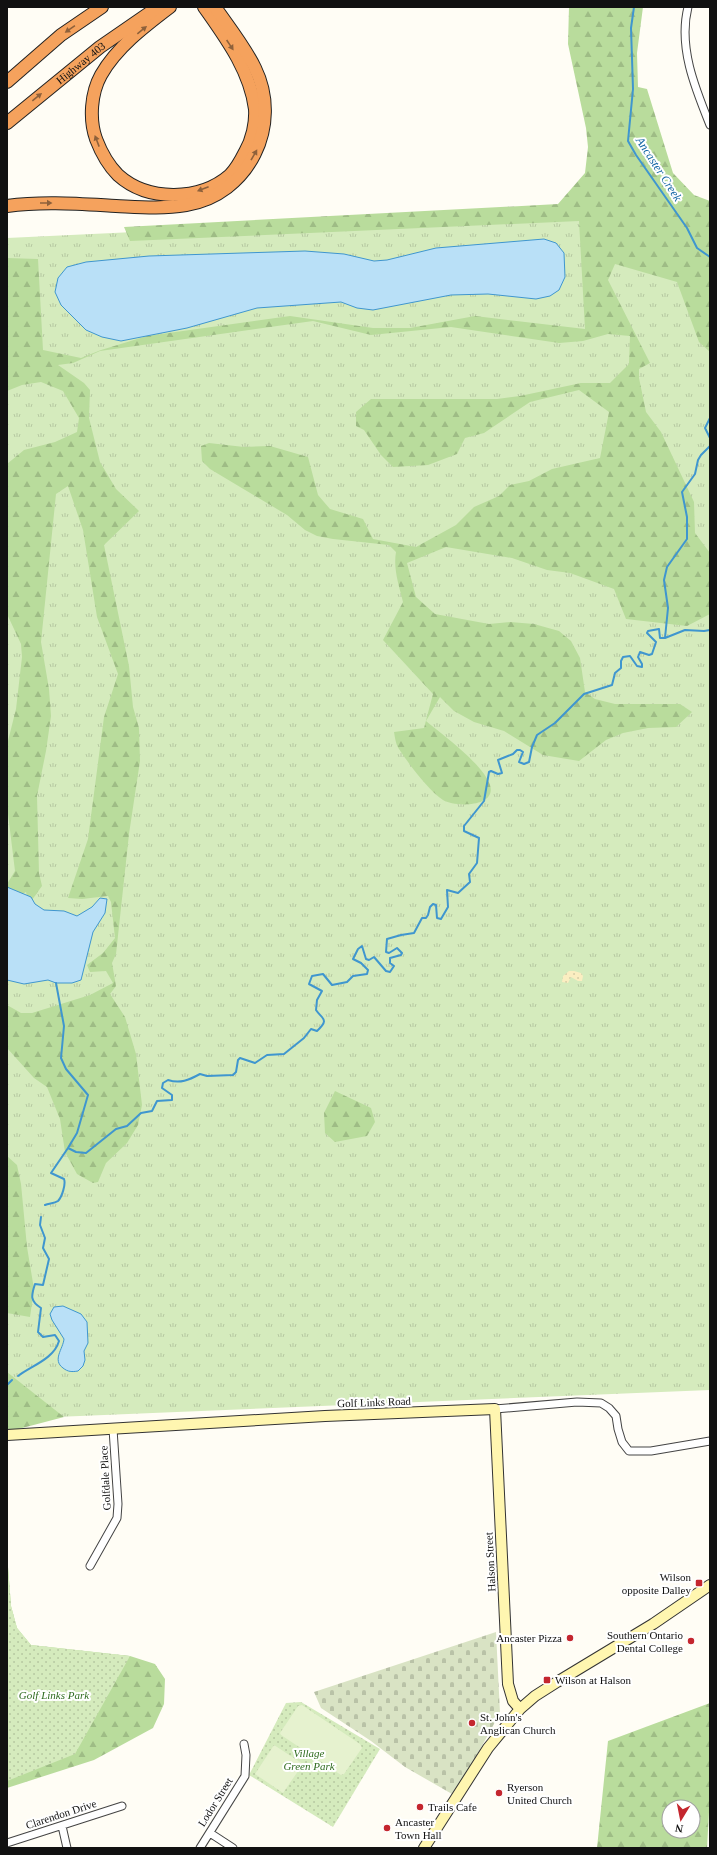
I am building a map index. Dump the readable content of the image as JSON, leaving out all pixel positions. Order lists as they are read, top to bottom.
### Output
{
  "streets": {
    "highway": ["Highway 403"],
    "main road": ["Golf Links Road", "Halson Street"],
    "street": ["Golfdale Place", "Lodor Street", "Clarendon Drive"]
  },
  "crossings": [
    ["Golf Links Road", "Golfdale Place"],
    ["Golf Links Road", "Halson Street"]
  ],
  "water": ["Ancaster Creek"],
  "parks": ["Golf Links Park", "Village Green Park"],
  "places": {
    "transit": ["Wilson opposite Dalley", "Wilson at Halson"],
    "other": [
      "Ancaster Pizza",
      "Southern Ontario Dental College",
      "St. John's Anglican Church",
      "Ryerson United Church",
      "Trails Cafe",
      "Ancaster Town Hall"
    ]
  },
  "north": "bottom"
}
